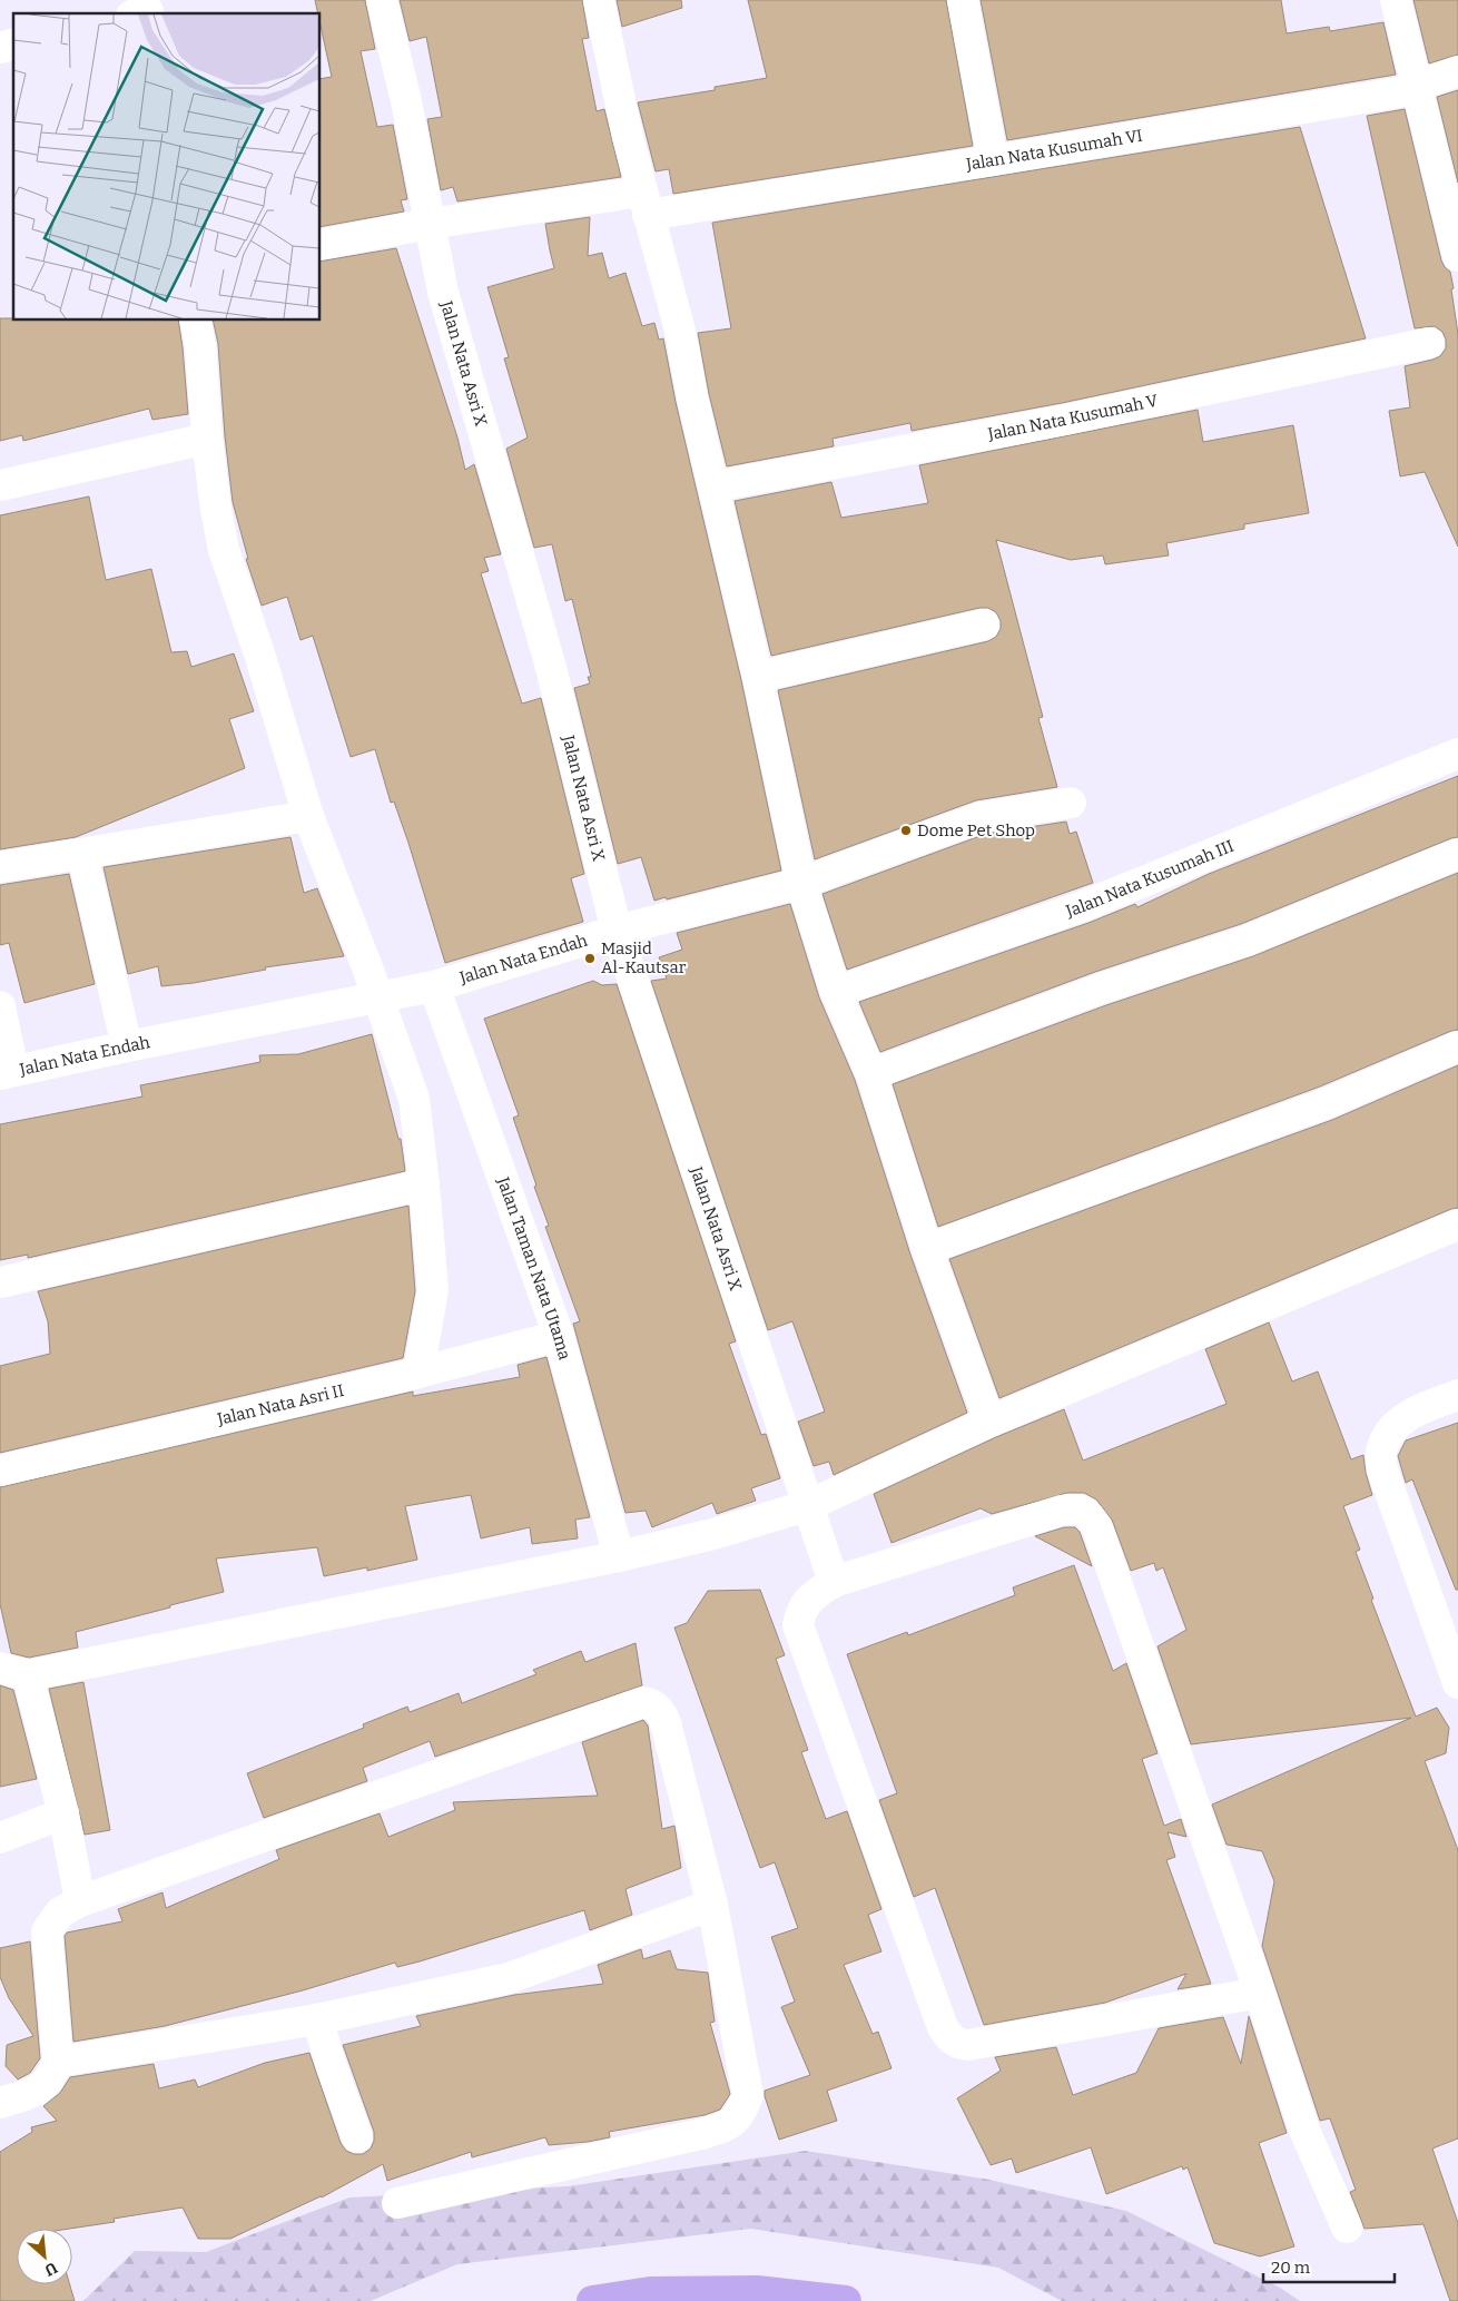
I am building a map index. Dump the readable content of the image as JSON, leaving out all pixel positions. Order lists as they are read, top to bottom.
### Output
{
  "streets": {
    "street": [
      "Jalan Nata Kusumah VI",
      "Jalan Nata Asri X",
      "Jalan Nata Kusumah V",
      "Jalan Nata Kusumah III",
      "Jalan Nata Endah",
      "Jalan Taman Nata Utama",
      "Jalan Nata Asri II"
    ]
  },
  "crossings": [
    ["Jalan Nata Kusumah VI", "Jalan Nata Asri X"],
    ["Jalan Nata Asri X", "Jalan Nata Endah"],
    ["Jalan Nata Endah", "Jalan Taman Nata Utama"],
    ["Jalan Taman Nata Utama", "Jalan Nata Asri II"]
  ],
  "places": ["Dome Pet Shop", "Masjid Al-Kautsar"],
  "scale_bar": "20 m",
  "north": "bottom right"
}
